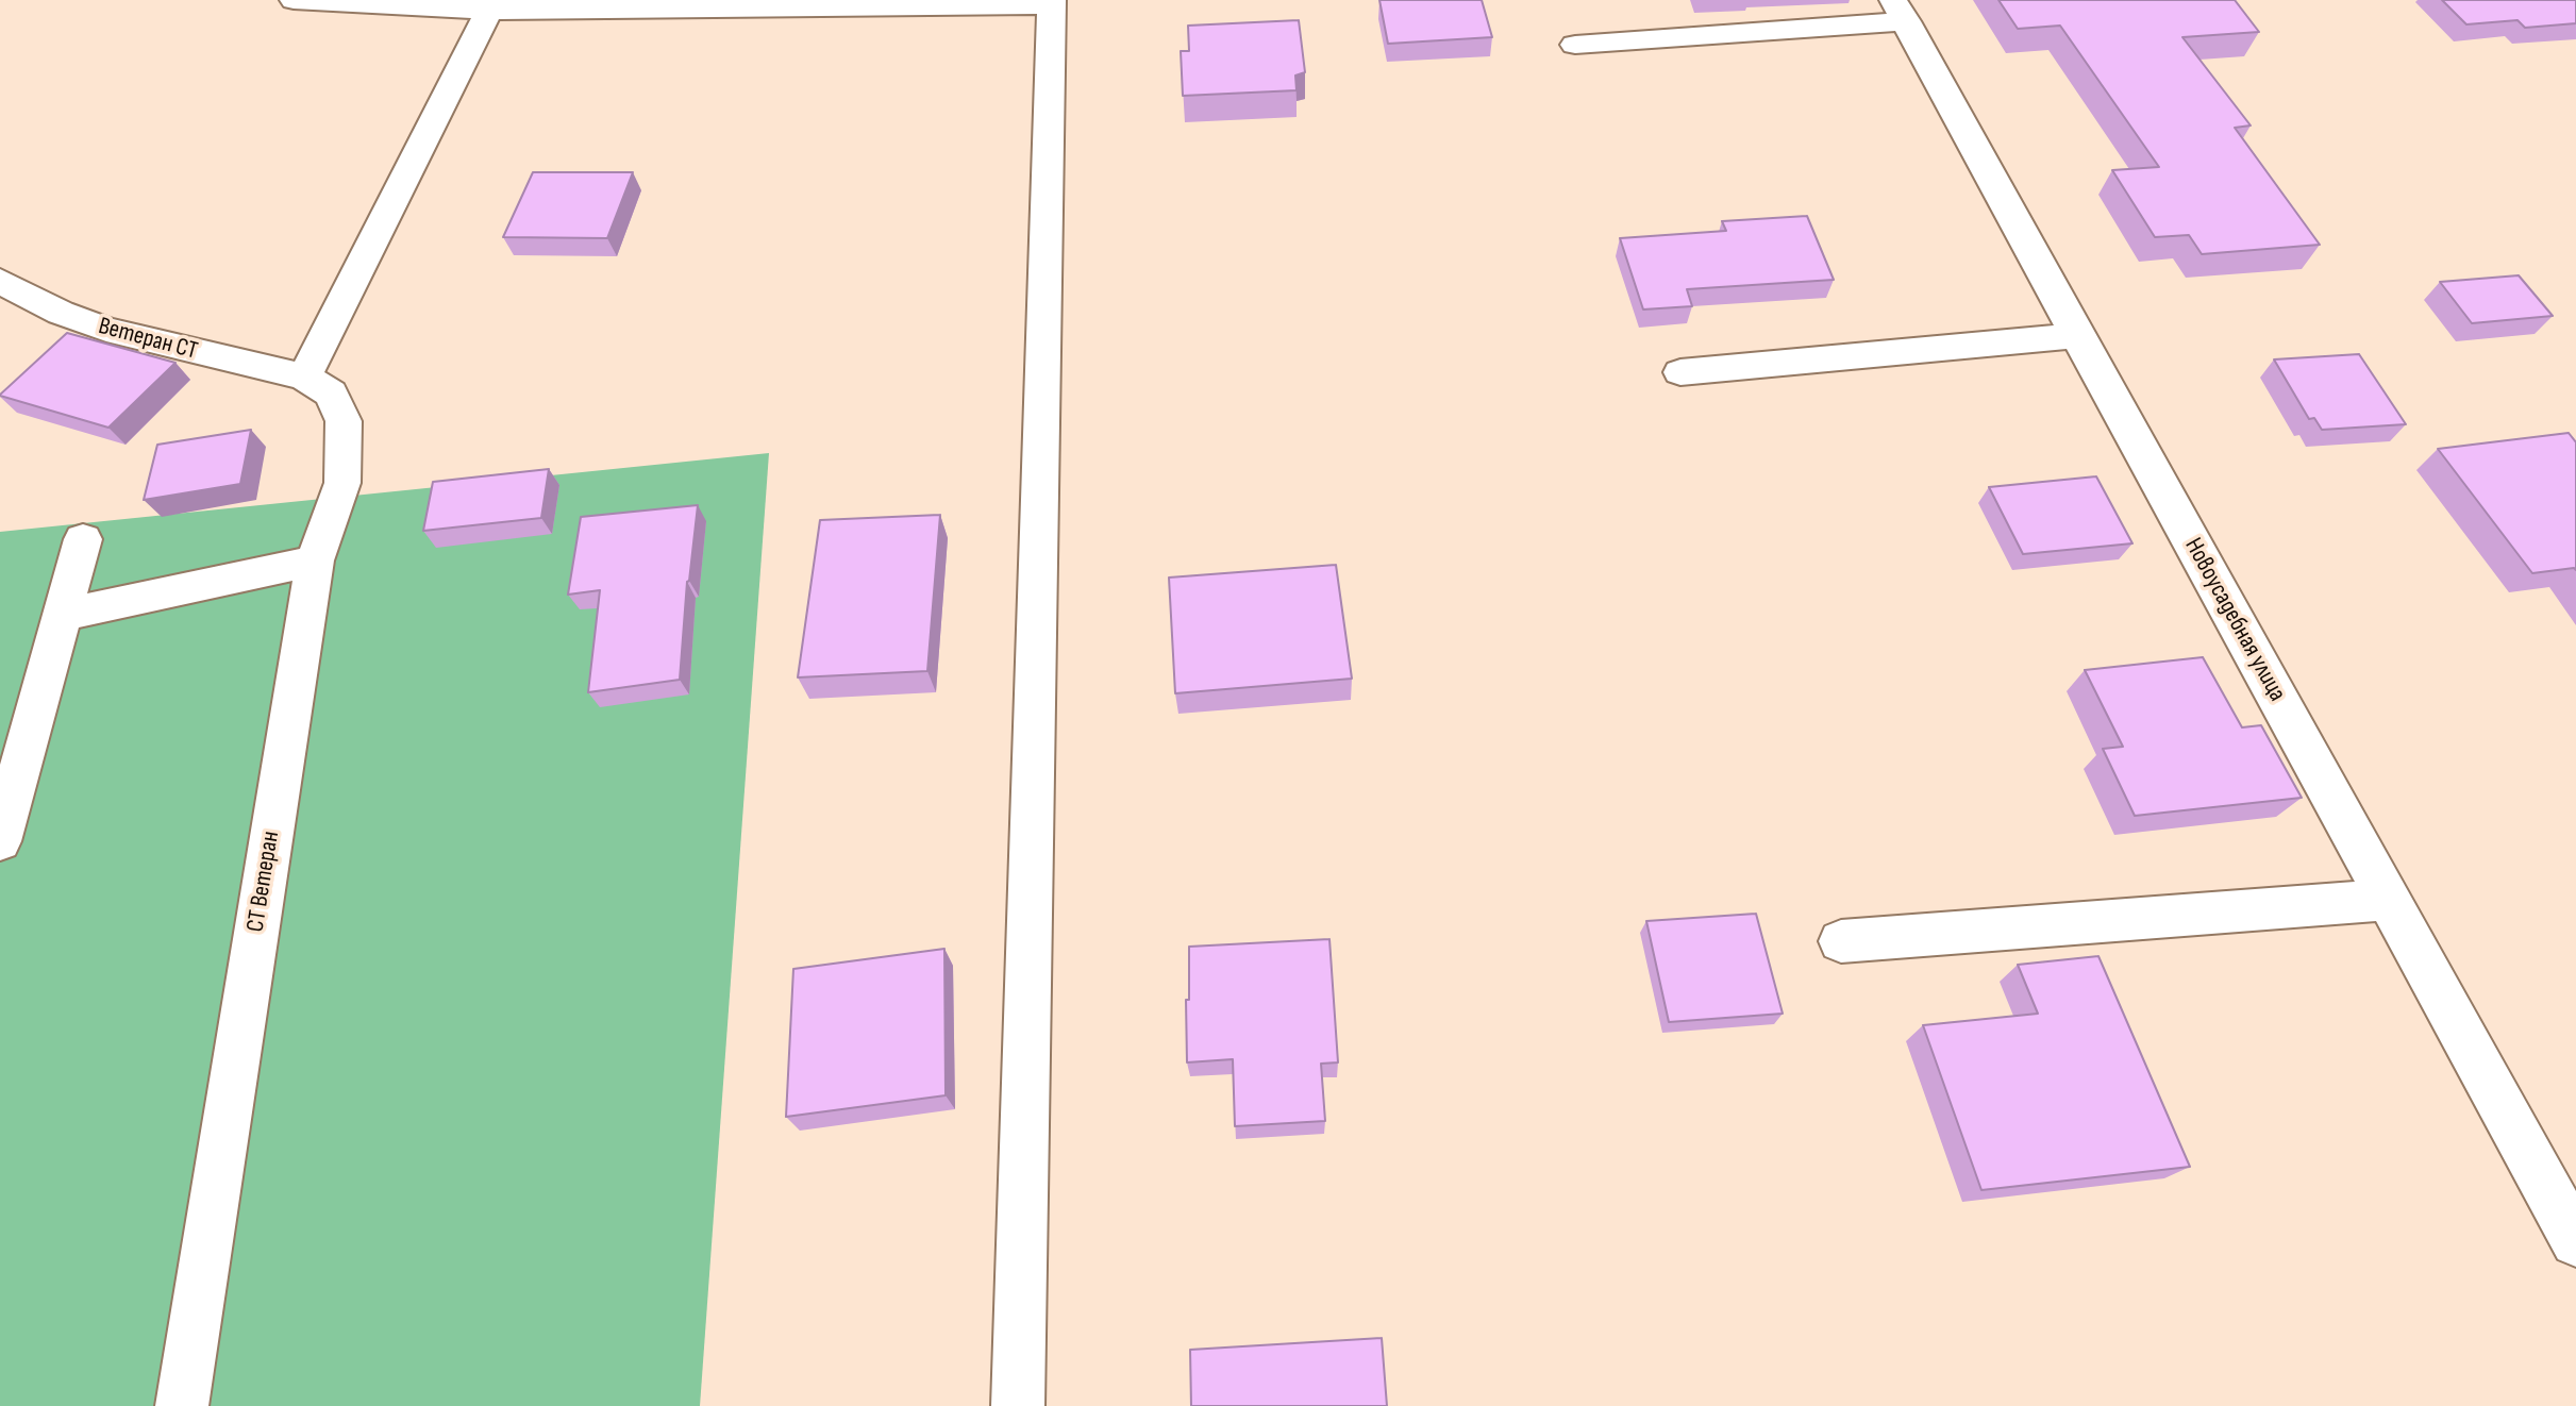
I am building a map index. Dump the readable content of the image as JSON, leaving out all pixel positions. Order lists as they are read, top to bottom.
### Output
{
  "streets": {
    "street": ["Ветеран СТ", "Новоусадебная улица", "СТ Ветеран"]
  },
  "crossings": [
    ["Ветеран СТ", "СТ Ветеран"]
  ]
}
